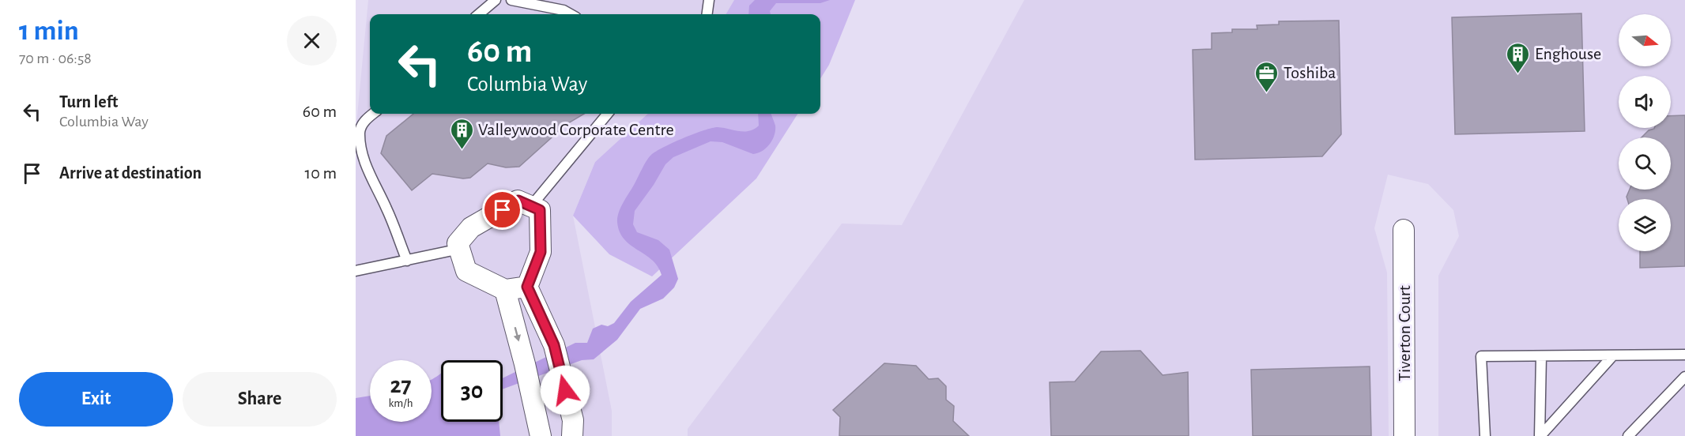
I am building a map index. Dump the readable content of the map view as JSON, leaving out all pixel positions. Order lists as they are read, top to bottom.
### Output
{
  "streets": {
    "street": ["Tiverton Court"]
  },
  "places": {
    "building": ["Enghouse", "Valleywood Corporate Centre"],
    "office": ["Toshiba"]
  },
  "north": "right",
  "page": {
    "heading": ["1 min", "70 m · 06:58"],
    "turn": ["60 m", "Columbia Way"],
    "list": [
      {
        "name": "Turn left",
        "note": "Columbia Way",
        "value": "60 m"
      },
      {
        "name": "Arrive at destination",
        "value": "10 m"
      }
    ],
    "speed": "27 km/h",
    "limit": "30",
    "buttons": ["Exit", "Share"]
  }
}
